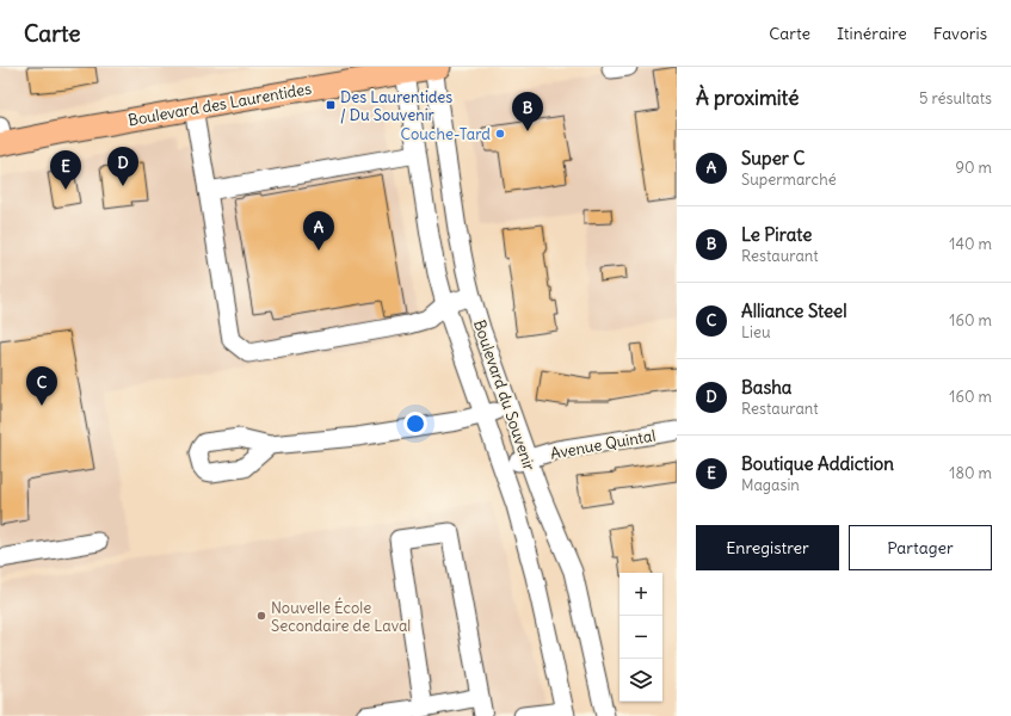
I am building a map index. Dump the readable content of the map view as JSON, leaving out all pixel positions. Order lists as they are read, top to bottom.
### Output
{
  "streets": {
    "main road": ["Boulevard des Laurentides"],
    "street": ["Boulevard du Souvenir", "Avenue Quintal"]
  },
  "crossings": [
    ["Boulevard des Laurentides", "Boulevard du Souvenir"],
    ["Boulevard du Souvenir", "Avenue Quintal"]
  ],
  "places": {
    "transit": ["Des Laurentides / Du Souvenir"],
    "other": ["Couche-Tard", "Nouvelle École Secondaire de Laval"]
  },
  "page": {
    "header": "Carte",
    "nav": ["Carte", "Itinéraire", "Favoris"],
    "heading": ["À proximité", "5 résultats"],
    "pins": [
      "B",
      "D",
      "E",
      "A",
      "C"
    ],
    "list": [
      {
        "mark": "A",
        "name": "Super C",
        "note": "Supermarché",
        "value": "90 m"
      },
      {
        "mark": "B",
        "name": "Le Pirate",
        "note": "Restaurant",
        "value": "140 m"
      },
      {
        "mark": "C",
        "name": "Alliance Steel",
        "note": "Lieu",
        "value": "160 m"
      },
      {
        "mark": "D",
        "name": "Basha",
        "note": "Restaurant",
        "value": "160 m"
      },
      {
        "mark": "E",
        "name": "Boutique Addiction",
        "note": "Magasin",
        "value": "180 m"
      }
    ],
    "buttons": ["Enregistrer", "Partager"],
    "map_buttons": ["+", "−"]
  }
}
